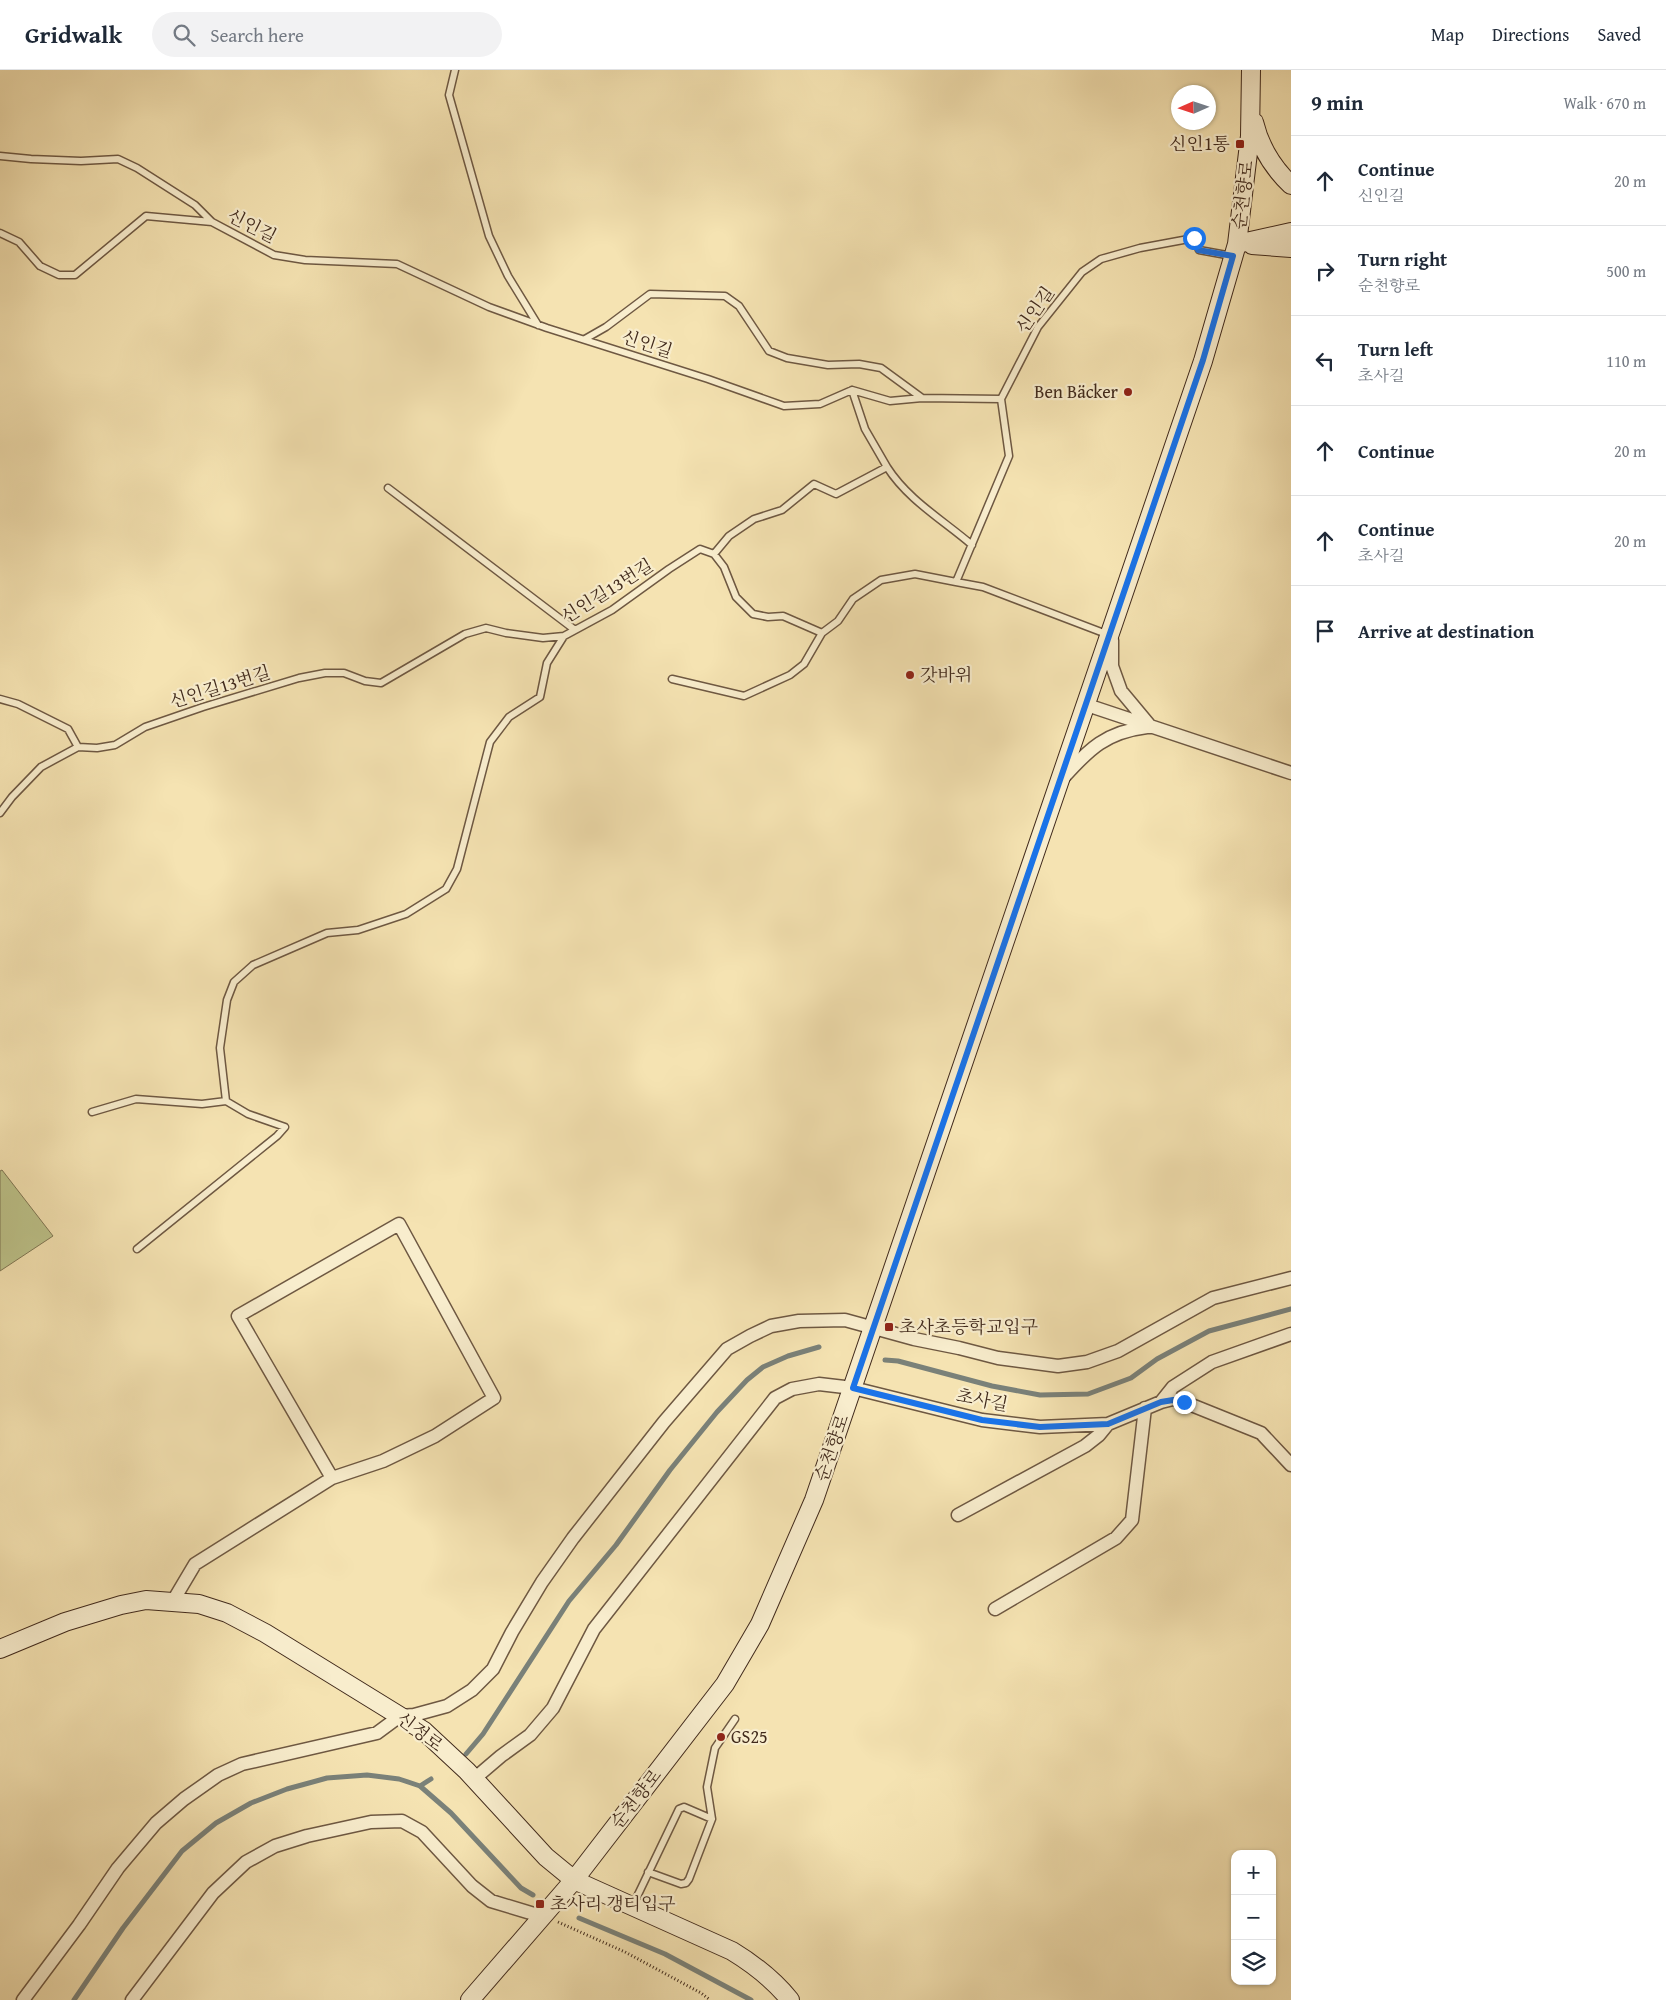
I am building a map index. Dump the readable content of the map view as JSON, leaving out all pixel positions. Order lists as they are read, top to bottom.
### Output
{
  "streets": {
    "main road": ["순천향로", "신정로"],
    "street": ["초사길"],
    "lane": ["신인길", "신인길13번길"]
  },
  "crossings": [
    ["순천향로", "신인길"],
    ["순천향로", "초사길"],
    ["순천향로", "신정로"],
    ["초사길", "신정로"]
  ],
  "places": {
    "transit": ["신인1통", "초사초등학교입구", "초사리 갱티입구"],
    "other": ["Ben Bäcker", "갓바위", "GS25"]
  },
  "north": "left",
  "page": {
    "header": "Gridwalk",
    "search": "Search here",
    "nav": ["Map", "Directions", "Saved"],
    "heading": ["9 min", "Walk · 670 m"],
    "list": [
      ["Continue", "신인길", "20 m"],
      ["Turn right", "순천향로", "500 m"],
      ["Turn left", "초사길", "110 m"],
      ["Continue", "20 m"],
      ["Continue", "초사길", "20 m"],
      "Arrive at destination"
    ],
    "map_buttons": ["+", "−"]
  }
}
